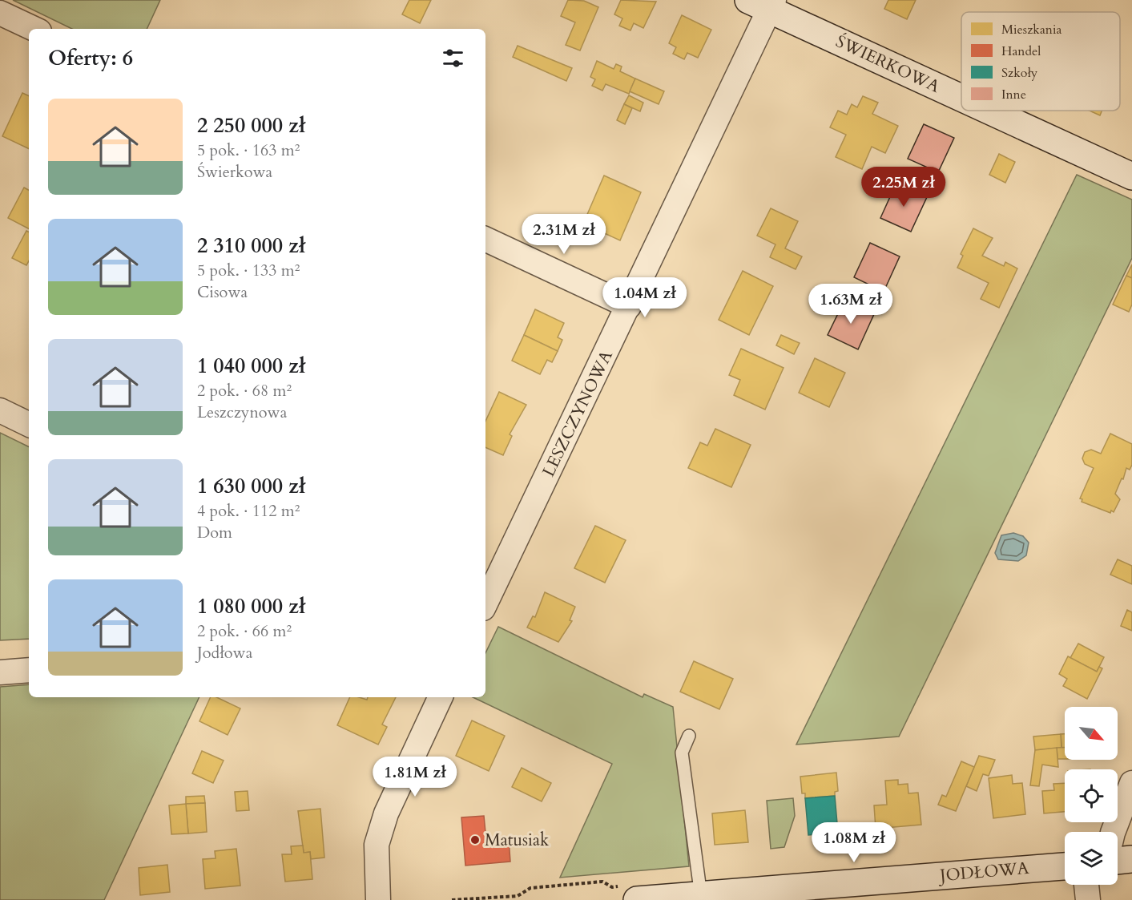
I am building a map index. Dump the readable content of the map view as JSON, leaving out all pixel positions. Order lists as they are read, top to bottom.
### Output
{
  "streets": {
    "street": ["ŚWIERKOWA", "LESZCZYNOWA", "JODŁOWA"]
  },
  "crossings": [
    ["ŚWIERKOWA", "LESZCZYNOWA"]
  ],
  "places": ["Matusiak"],
  "legend": [
    "Mieszkania",
    "Handel",
    "Szkoły",
    "Inne"
  ],
  "north": "bottom right",
  "page": {
    "heading": "Oferty: 6",
    "list": [
      {
        "name": "2 250 000 zł",
        "note": "5 pok. · 163 m² · Świerkowa"
      },
      {
        "name": "2 310 000 zł",
        "note": "5 pok. · 133 m² · Cisowa"
      },
      {
        "name": "1 040 000 zł",
        "note": "2 pok. · 68 m² · Leszczynowa"
      },
      {
        "name": "1 630 000 zł",
        "note": "4 pok. · 112 m² · Dom"
      },
      {
        "name": "1 080 000 zł",
        "note": "2 pok. · 66 m² · Jodłowa"
      }
    ],
    "price": [
      "2.25M zł",
      "2.31M zł",
      "1.04M zł",
      "1.63M zł",
      "1.81M zł",
      "1.08M zł"
    ]
  }
}
